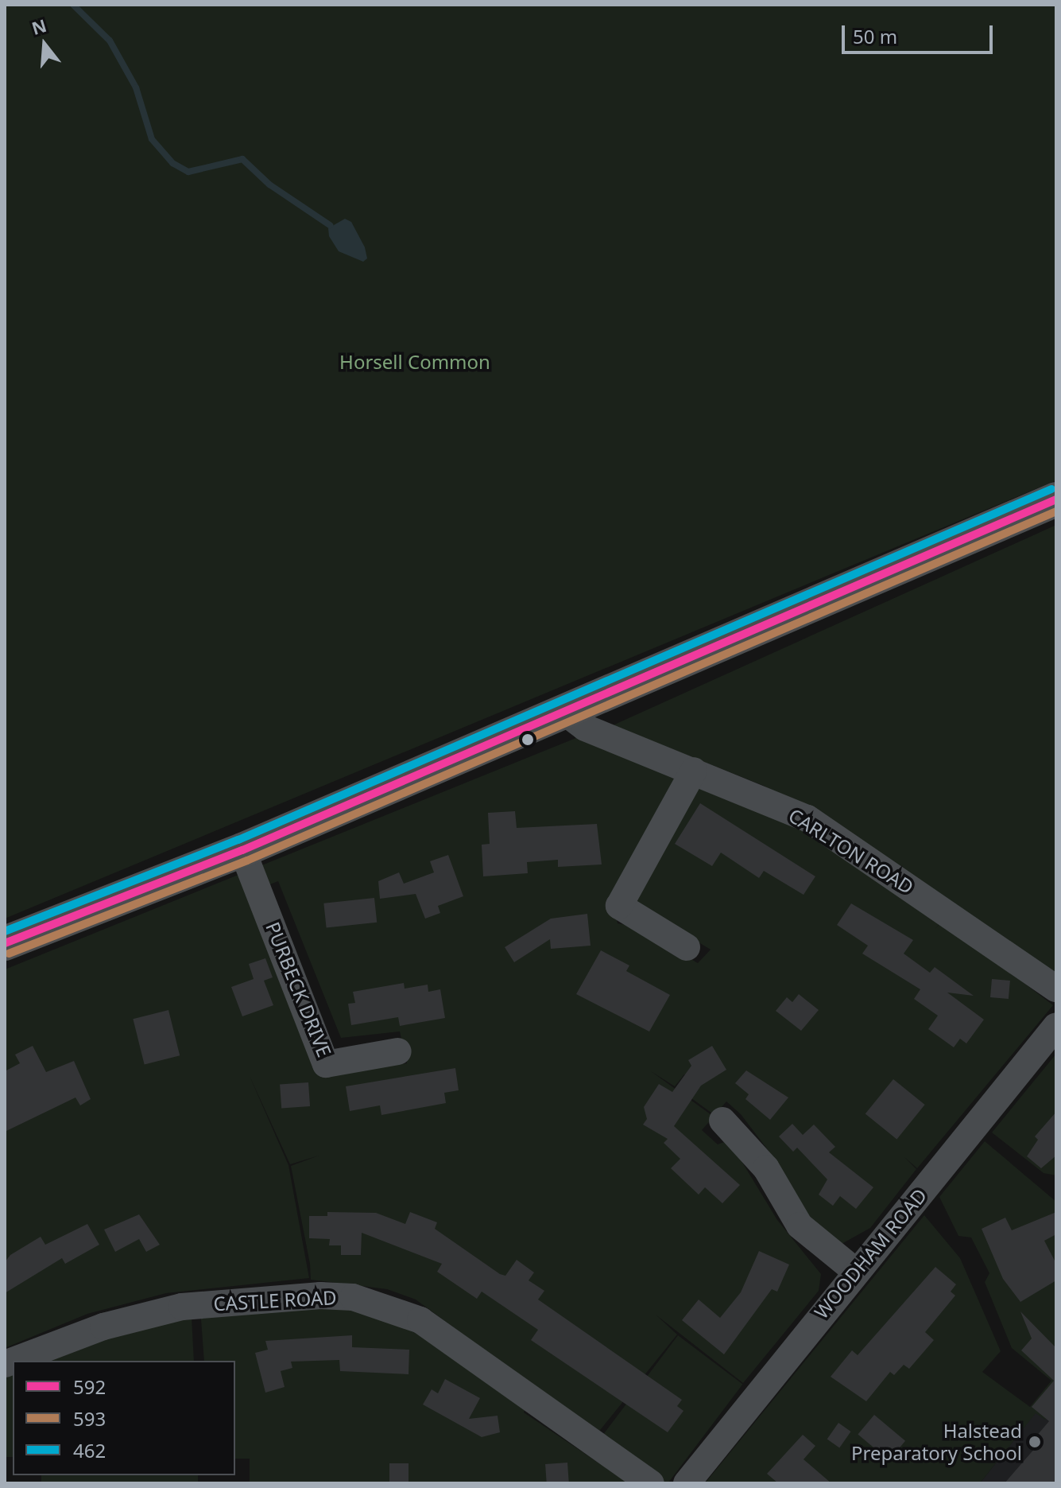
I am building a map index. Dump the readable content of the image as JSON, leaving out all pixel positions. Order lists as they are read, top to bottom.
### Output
{
  "streets": {
    "street": [
      "CARLTON ROAD",
      "PURBECK DRIVE",
      "WOODHAM ROAD",
      "CASTLE ROAD"
    ]
  },
  "parks": ["Horsell Common"],
  "places": ["Halstead Preparatory School"],
  "lines": ["transit line 462", "transit line 592", "transit line 593"],
  "legend": ["592", "593", "462"],
  "scale_bar": "50 m",
  "north": "top"
}
